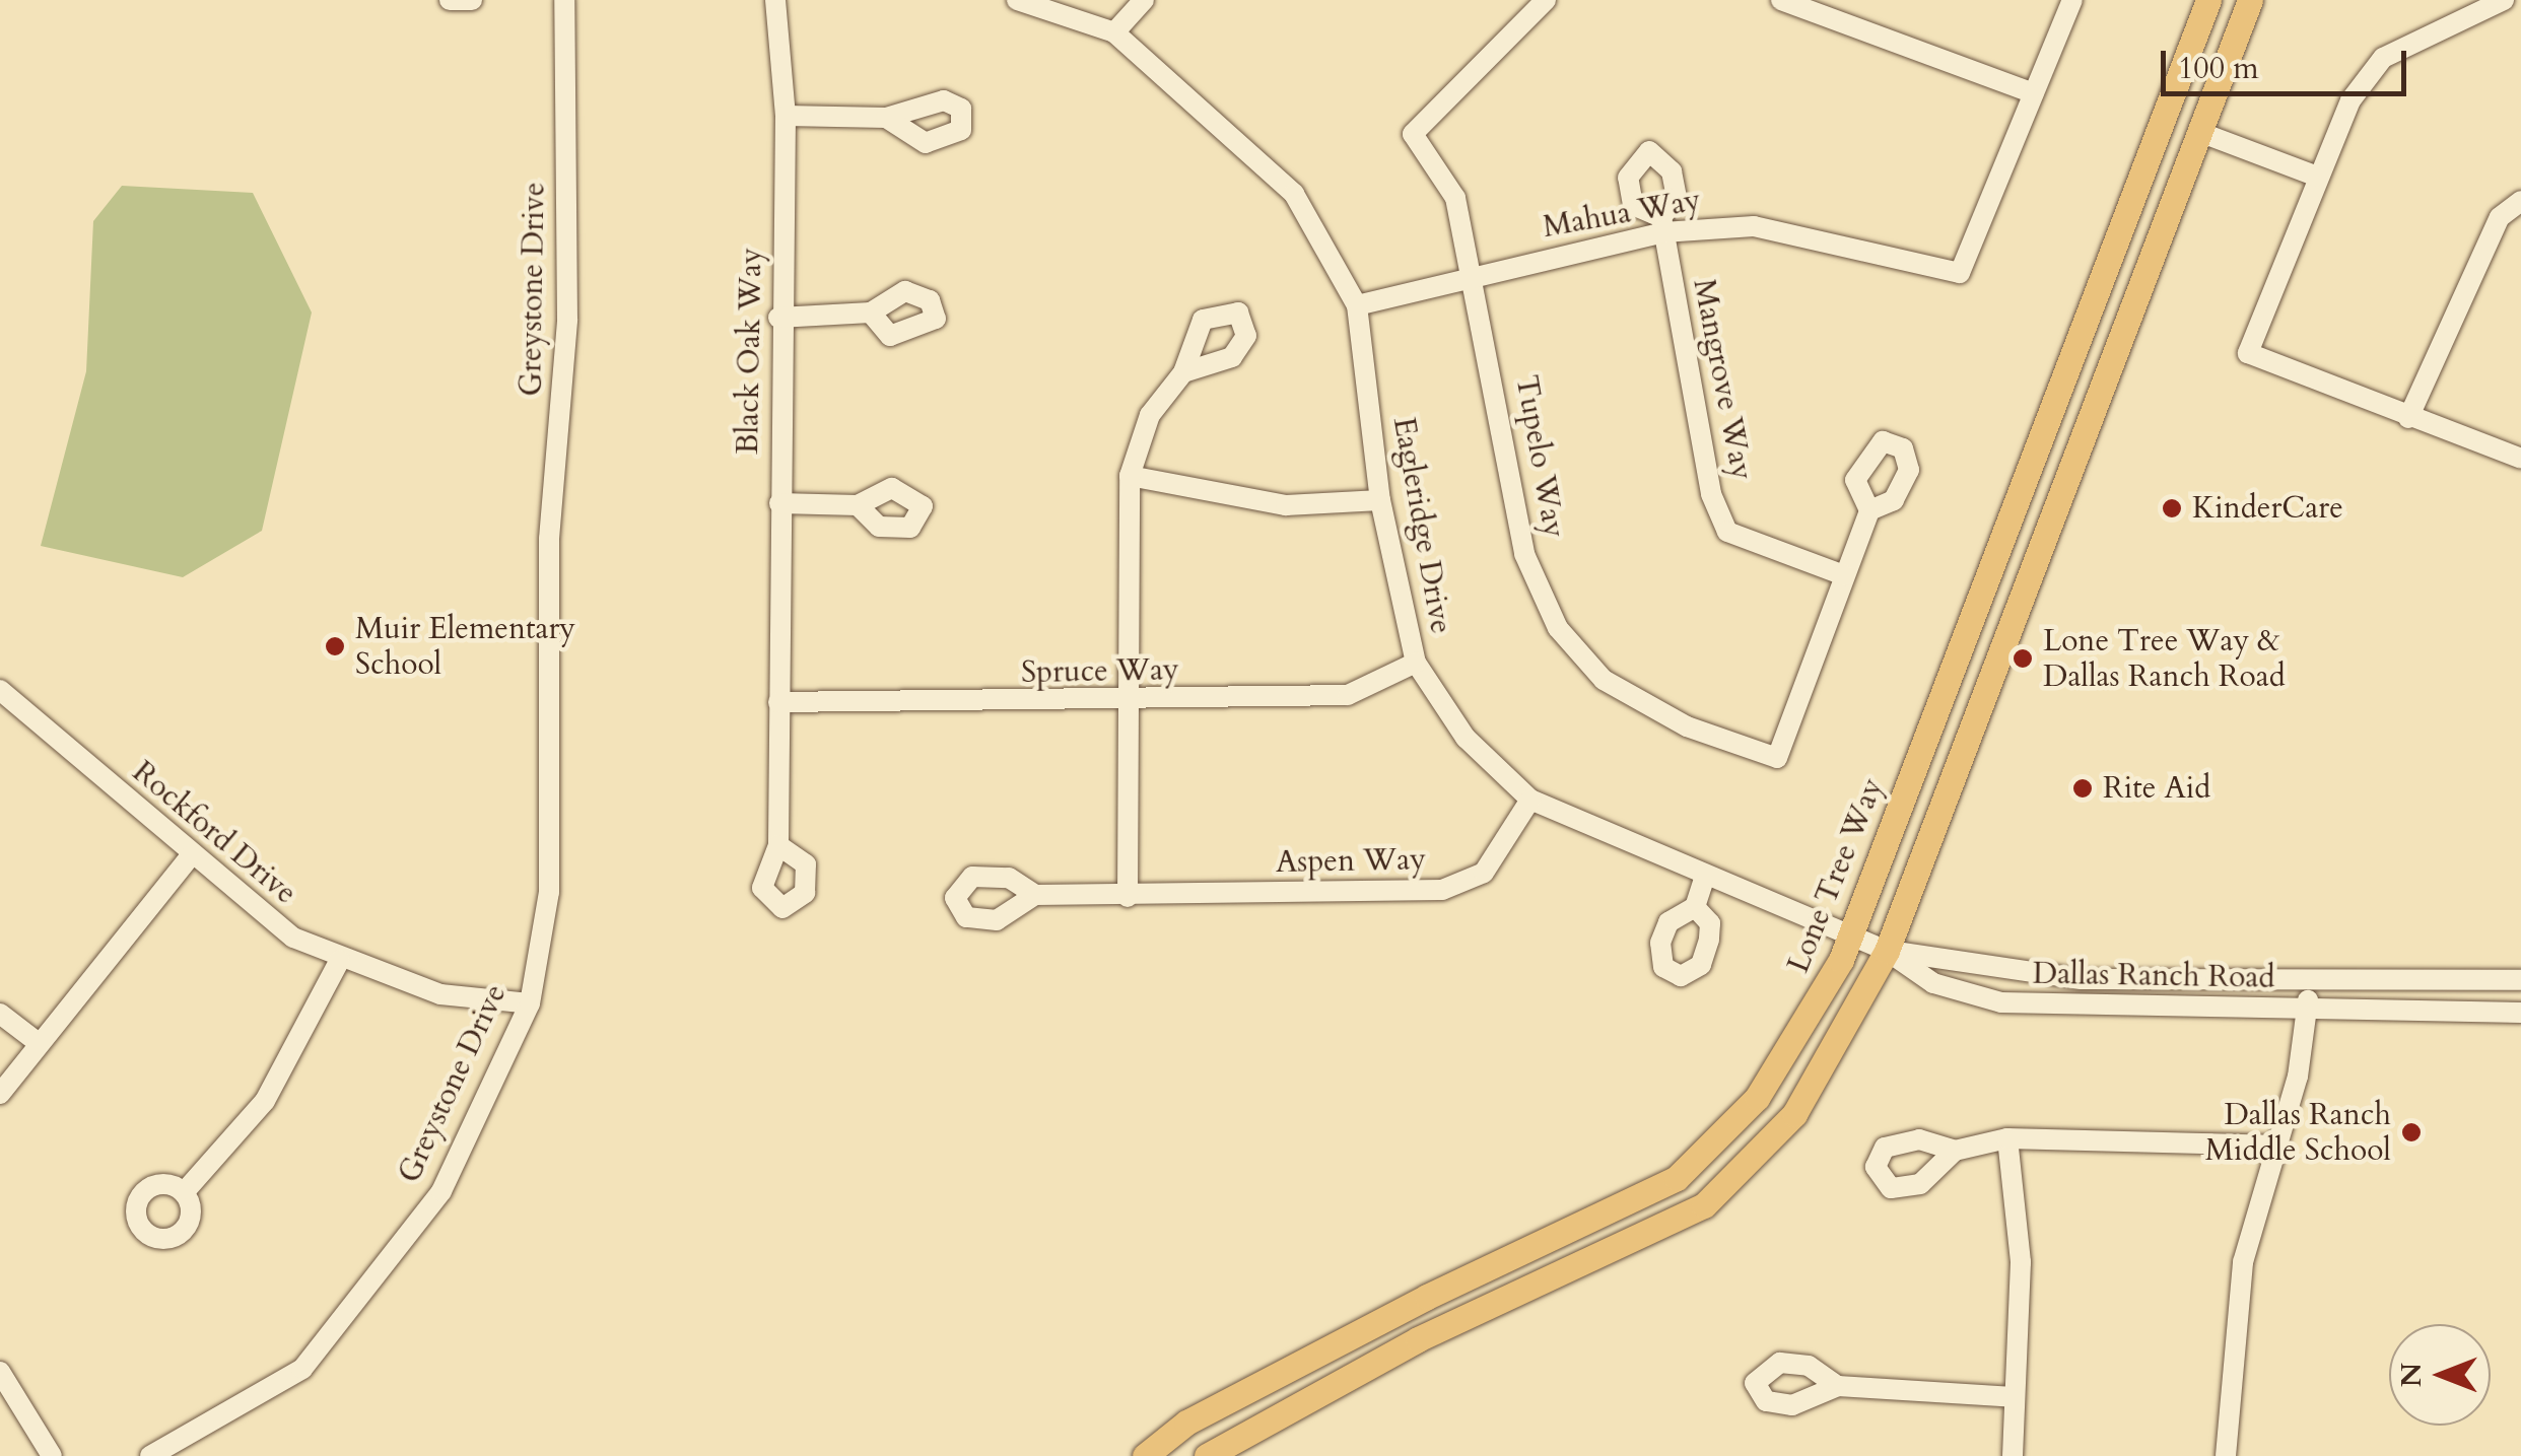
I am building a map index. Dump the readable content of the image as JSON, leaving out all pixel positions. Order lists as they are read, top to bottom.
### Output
{
  "streets": {
    "main road": ["Lone Tree Way"],
    "street": [
      "Mahua Way",
      "Greystone Drive",
      "Black Oak Way",
      "Mangrove Way",
      "Tupelo Way",
      "Eagleridge Drive",
      "Spruce Way",
      "Rockford Drive",
      "Aspen Way",
      "Dallas Ranch Road"
    ]
  },
  "crossings": [
    ["Mahua Way", "Mangrove Way"],
    ["Mahua Way", "Tupelo Way"],
    ["Mahua Way", "Eagleridge Drive"],
    ["Greystone Drive", "Rockford Drive"],
    ["Black Oak Way", "Spruce Way"],
    ["Mangrove Way", "Tupelo Way"],
    ["Eagleridge Drive", "Spruce Way"],
    ["Eagleridge Drive", "Aspen Way"],
    ["Eagleridge Drive", "Lone Tree Way"],
    ["Eagleridge Drive", "Dallas Ranch Road"]
  ],
  "places": [
    "KinderCare",
    "Muir Elementary School",
    "Lone Tree Way & Dallas Ranch Road",
    "Rite Aid",
    "Dallas Ranch Middle School"
  ],
  "scale_bar": "100 m",
  "north": "left"
}
